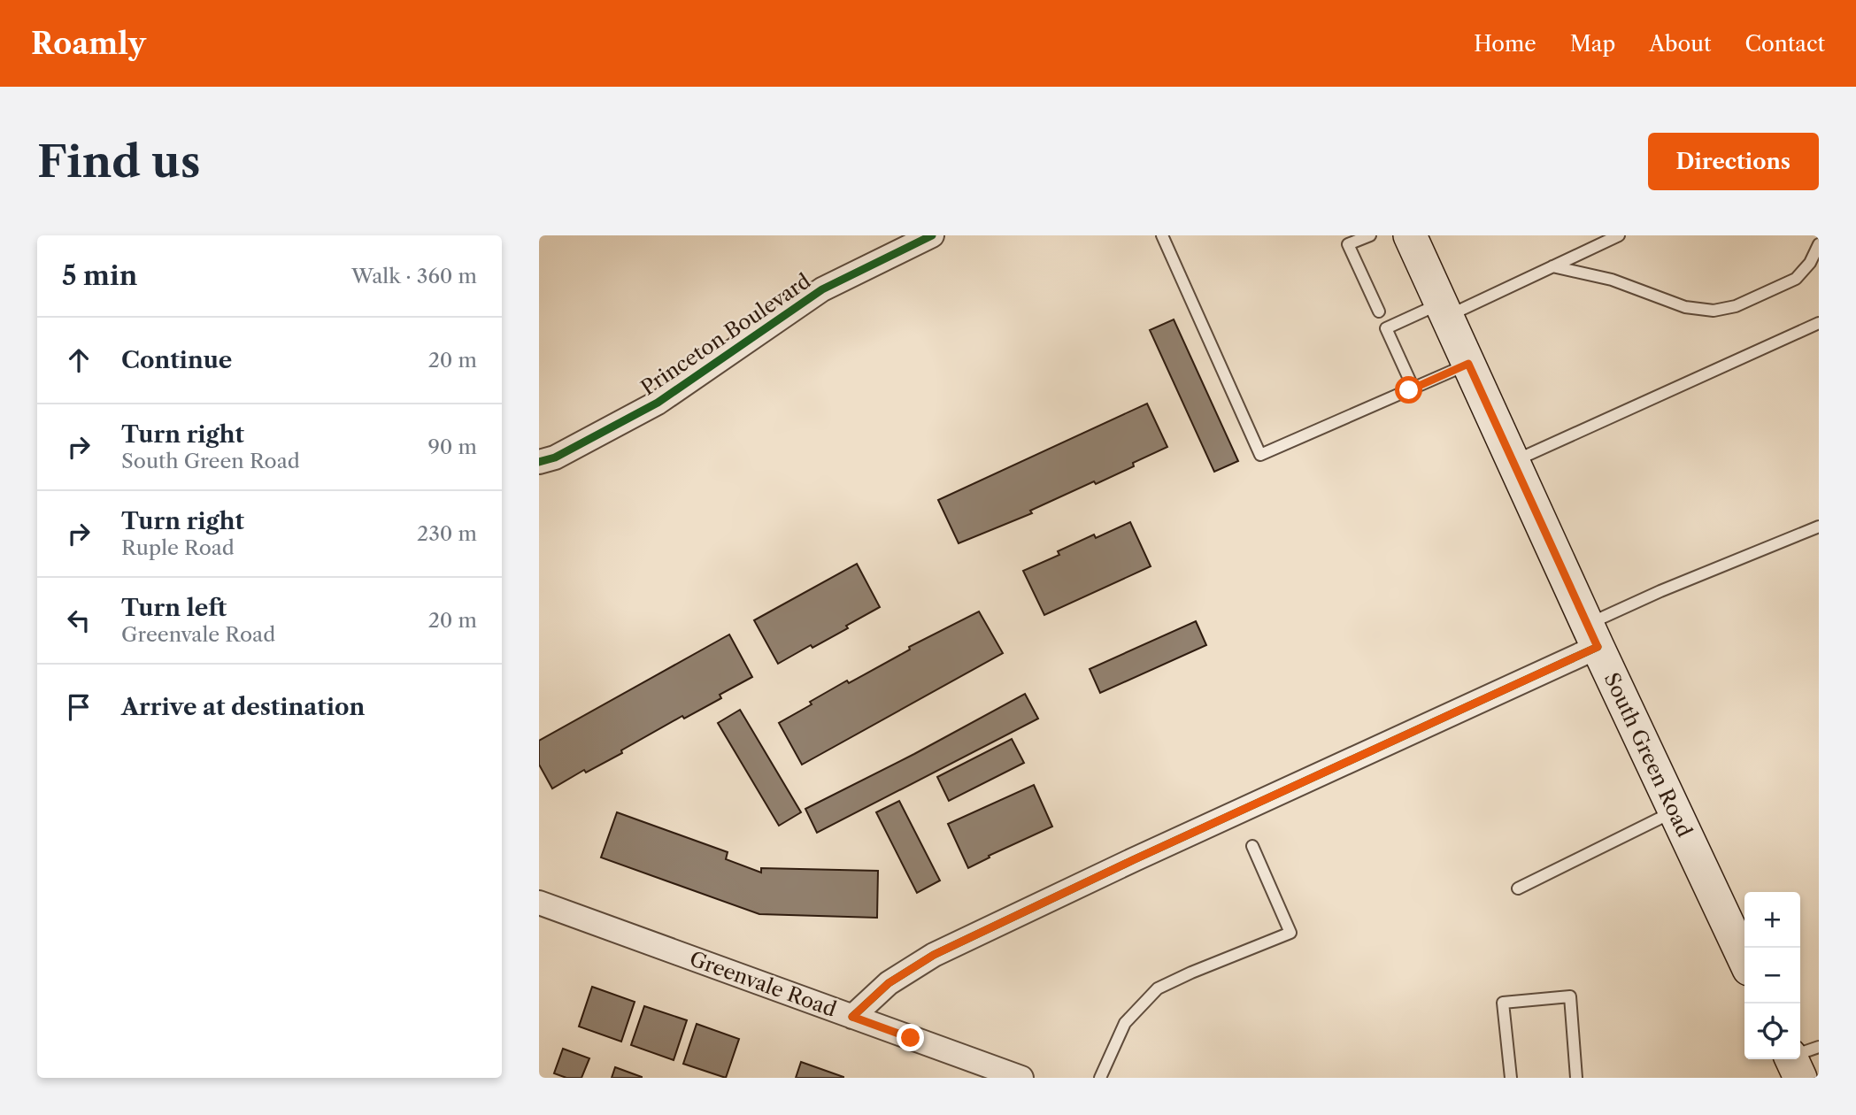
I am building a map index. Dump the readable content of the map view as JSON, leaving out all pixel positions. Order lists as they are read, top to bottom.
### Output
{
  "streets": {
    "main road": ["South Green Road"],
    "street": ["Princeton Boulevard", "Greenvale Road"]
  },
  "page": {
    "header": "Roamly",
    "nav": [
      "Home",
      "Map",
      "About",
      "Contact"
    ],
    "buttons": "Directions",
    "title": "Find us",
    "heading": ["5 min", "Walk · 360 m"],
    "list": [
      ["Continue", "20 m"],
      ["Turn right", "South Green Road", "90 m"],
      ["Turn right", "Ruple Road", "230 m"],
      ["Turn left", "Greenvale Road", "20 m"],
      "Arrive at destination"
    ],
    "map_buttons": ["+", "−"]
  }
}
